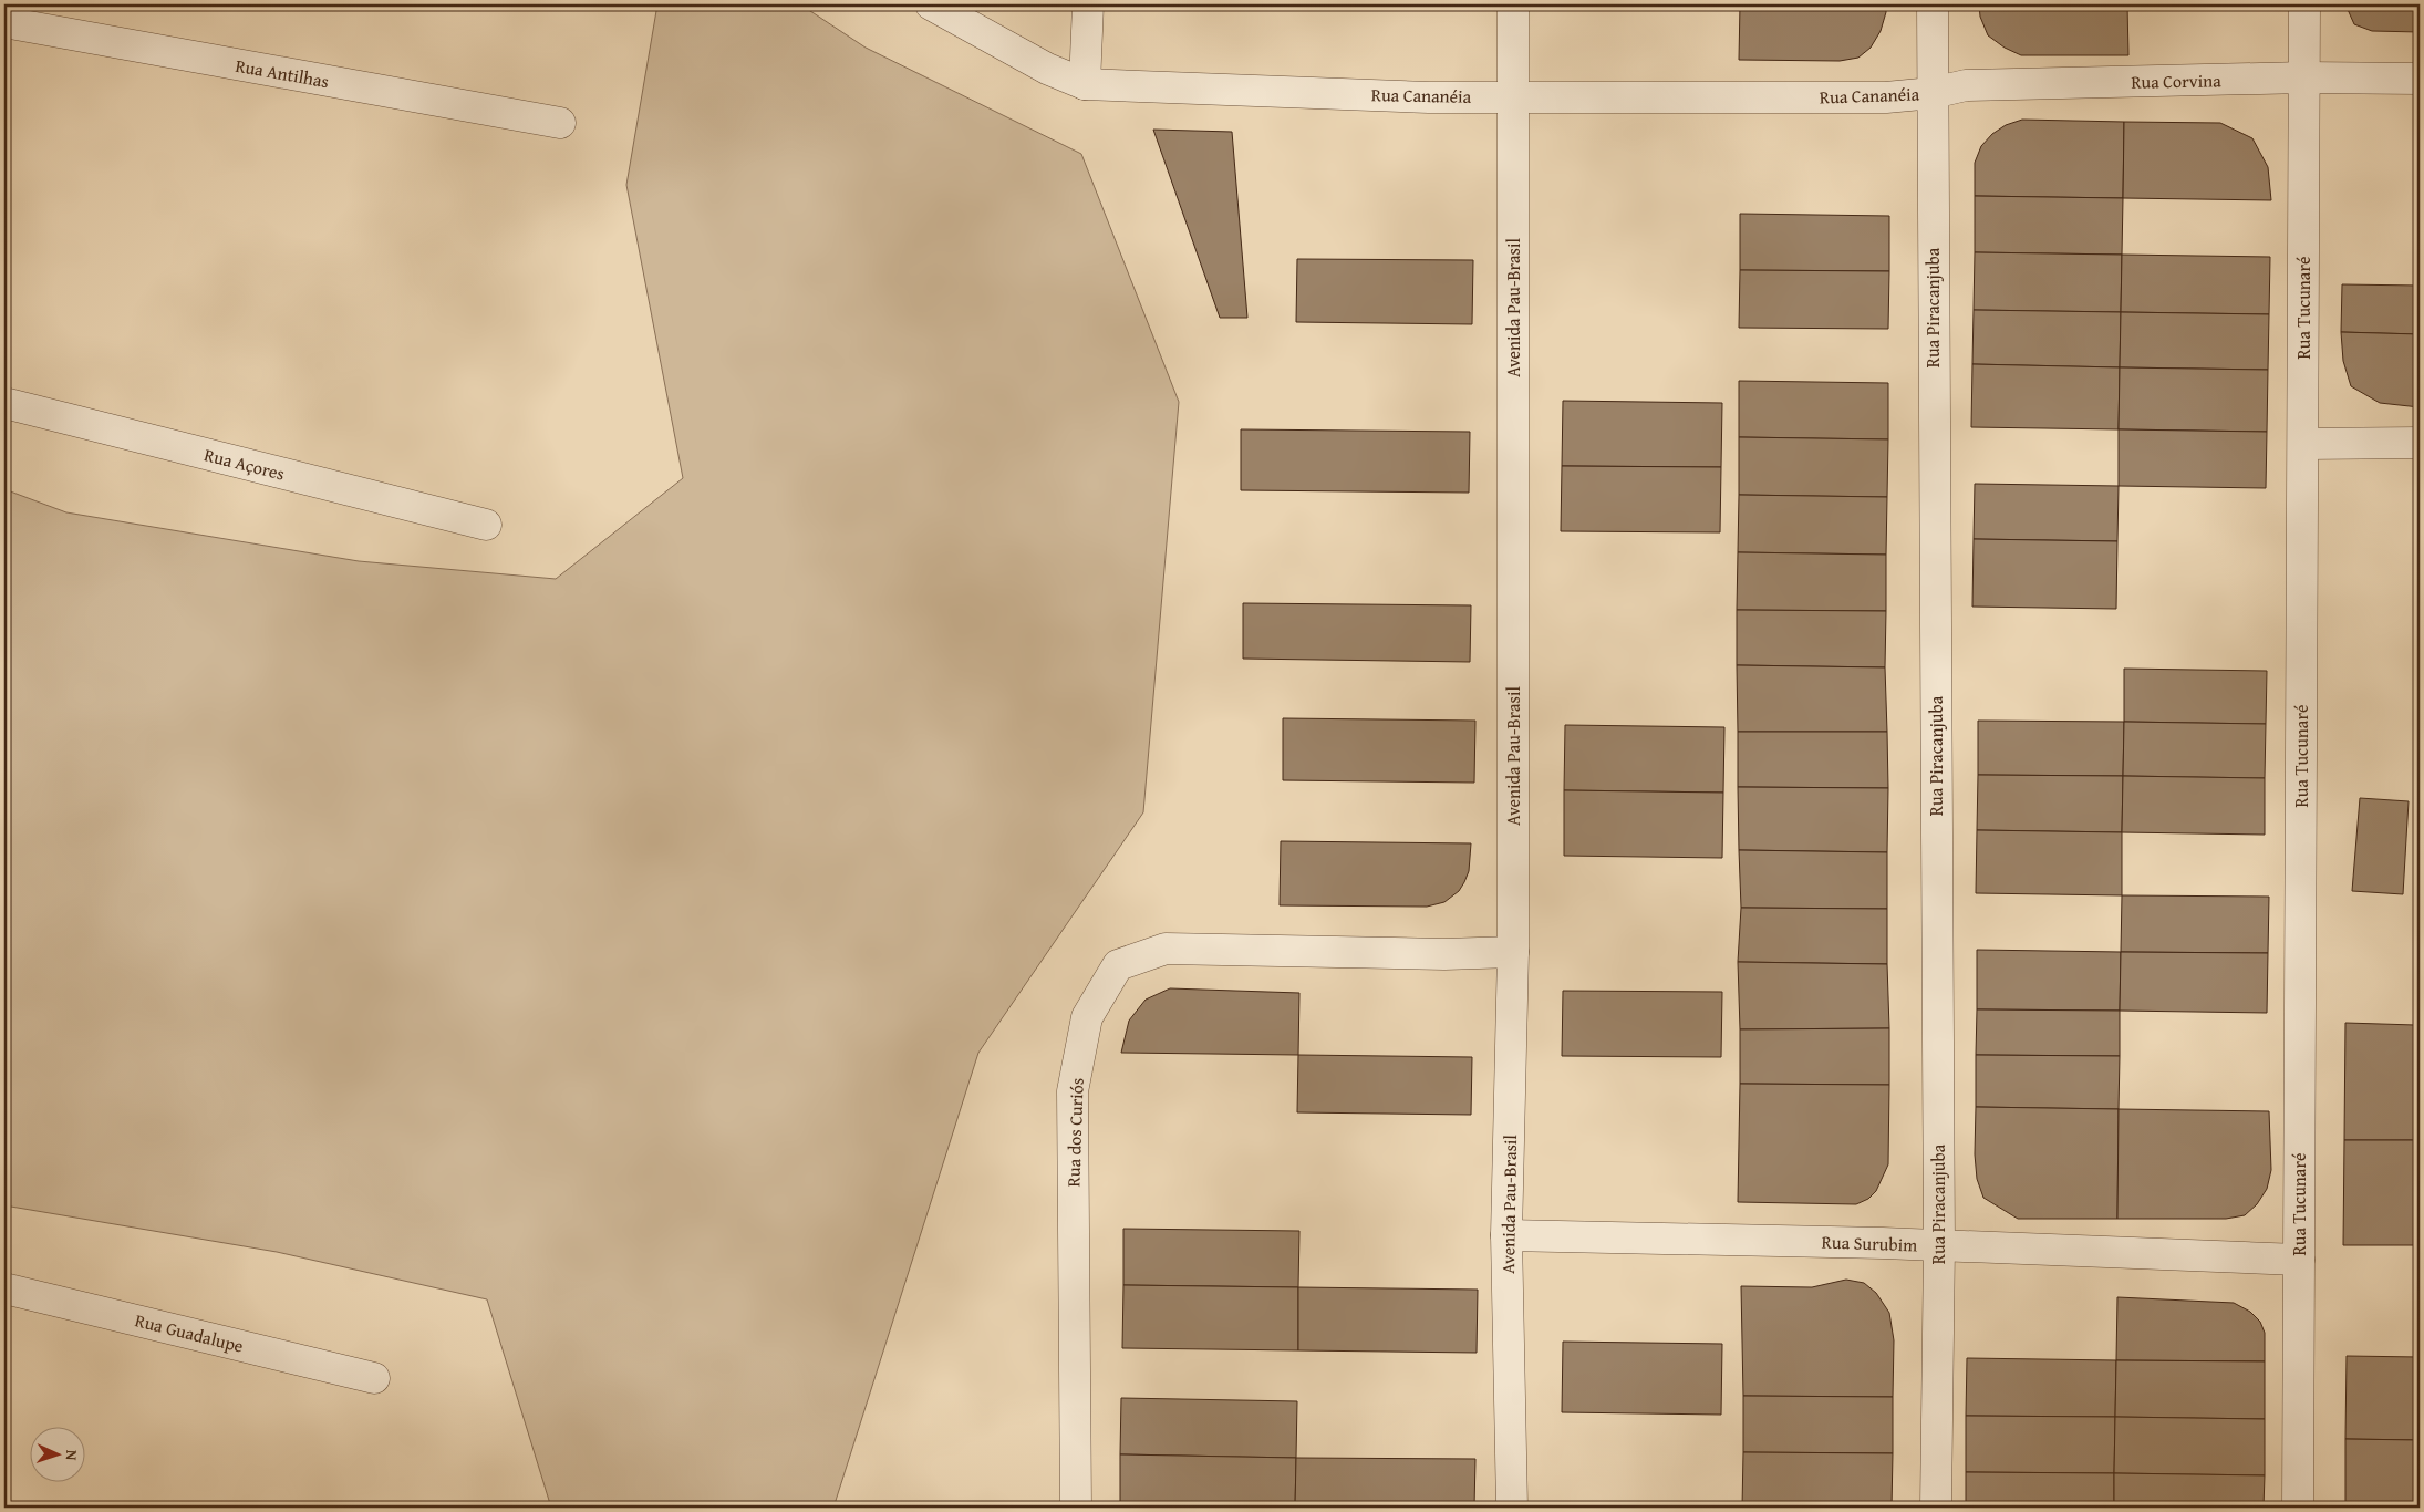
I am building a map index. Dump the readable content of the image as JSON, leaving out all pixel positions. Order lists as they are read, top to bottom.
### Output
{
  "streets": {
    "street": [
      "Rua Antilhas",
      "Rua Corvina",
      "Rua Cananéia",
      "Avenida Pau-Brasil",
      "Rua Piracanjuba",
      "Rua Tucunaré",
      "Rua Açores",
      "Rua dos Curiós",
      "Rua Surubim",
      "Rua Guadalupe"
    ]
  },
  "crossings": [
    ["Rua Corvina", "Rua Cananéia"],
    ["Rua Corvina", "Rua Piracanjuba"],
    ["Rua Corvina", "Rua Tucunaré"],
    ["Rua Cananéia", "Avenida Pau-Brasil"],
    ["Rua Cananéia", "Rua Piracanjuba"],
    ["Avenida Pau-Brasil", "Rua dos Curiós"],
    ["Avenida Pau-Brasil", "Rua Surubim"],
    ["Rua Piracanjuba", "Rua Surubim"],
    ["Rua Tucunaré", "Rua Surubim"]
  ],
  "north": "right"
}
